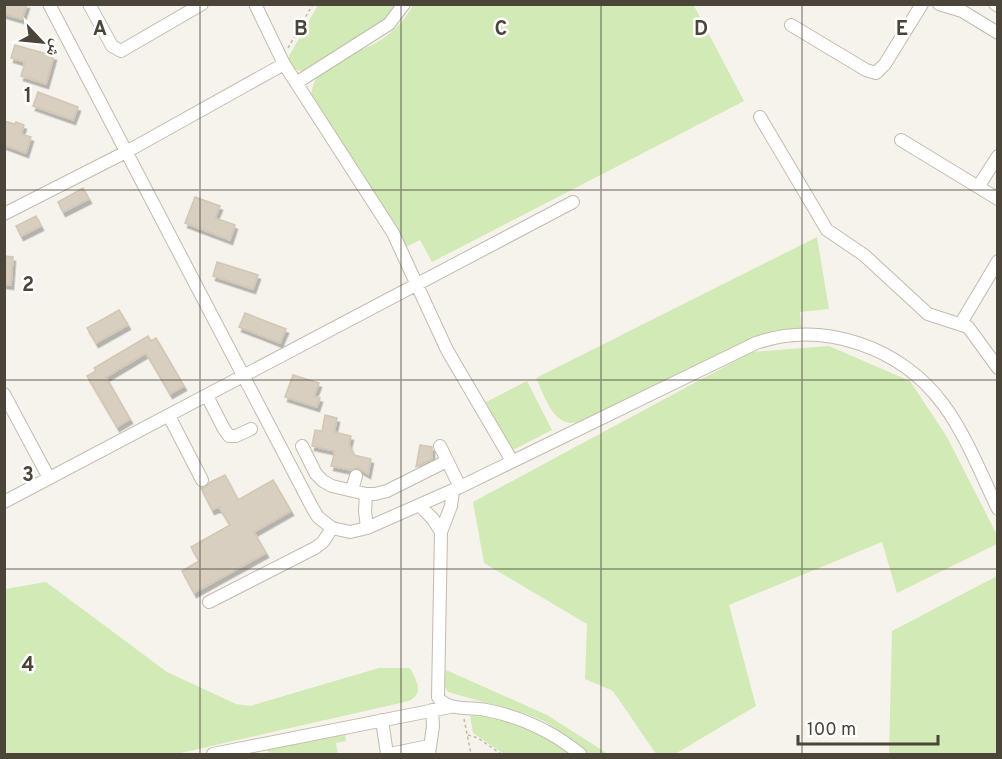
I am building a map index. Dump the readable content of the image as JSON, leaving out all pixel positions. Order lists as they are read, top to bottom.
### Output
{
  "scale_bar": "100 m",
  "north": "bottom right",
  "grid": {
    "columns": [
      "A",
      "B",
      "C",
      "D",
      "E"
    ],
    "rows": [
      "1",
      "2",
      "3",
      "4"
    ]
  }
}
